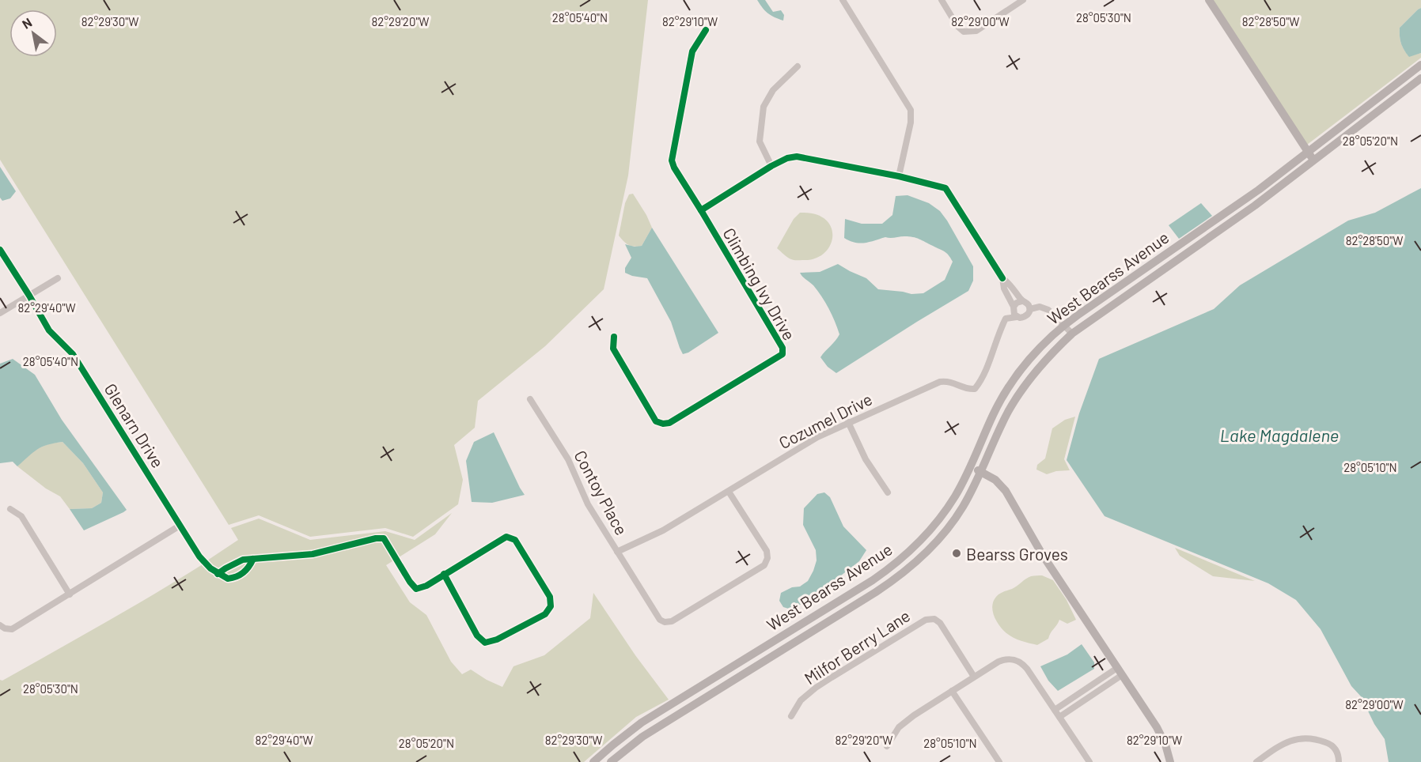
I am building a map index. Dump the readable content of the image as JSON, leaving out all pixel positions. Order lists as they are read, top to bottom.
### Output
{
  "streets": {
    "main road": ["West Bearss Avenue"],
    "street": [
      "Climbing Ivy Drive",
      "Cozumel Drive",
      "Glenarn Drive",
      "Contoy Place",
      "Milfor Berry Lane"
    ]
  },
  "crossings": [
    ["Cozumel Drive", "Contoy Place"]
  ],
  "water": ["Lake Magdalene"],
  "places": ["Bearss Groves"],
  "north": "top left",
  "coordinates": [
    "28°05'40\"N",
    "28°05'30\"N",
    "82°29'30\"W",
    "82°29'20\"W",
    "82°29'10\"W",
    "82°29'00\"W",
    "82°28'50\"W",
    "28°05'20\"N",
    "82°29'40\"W",
    "28°05'10\"N"
  ]
}
